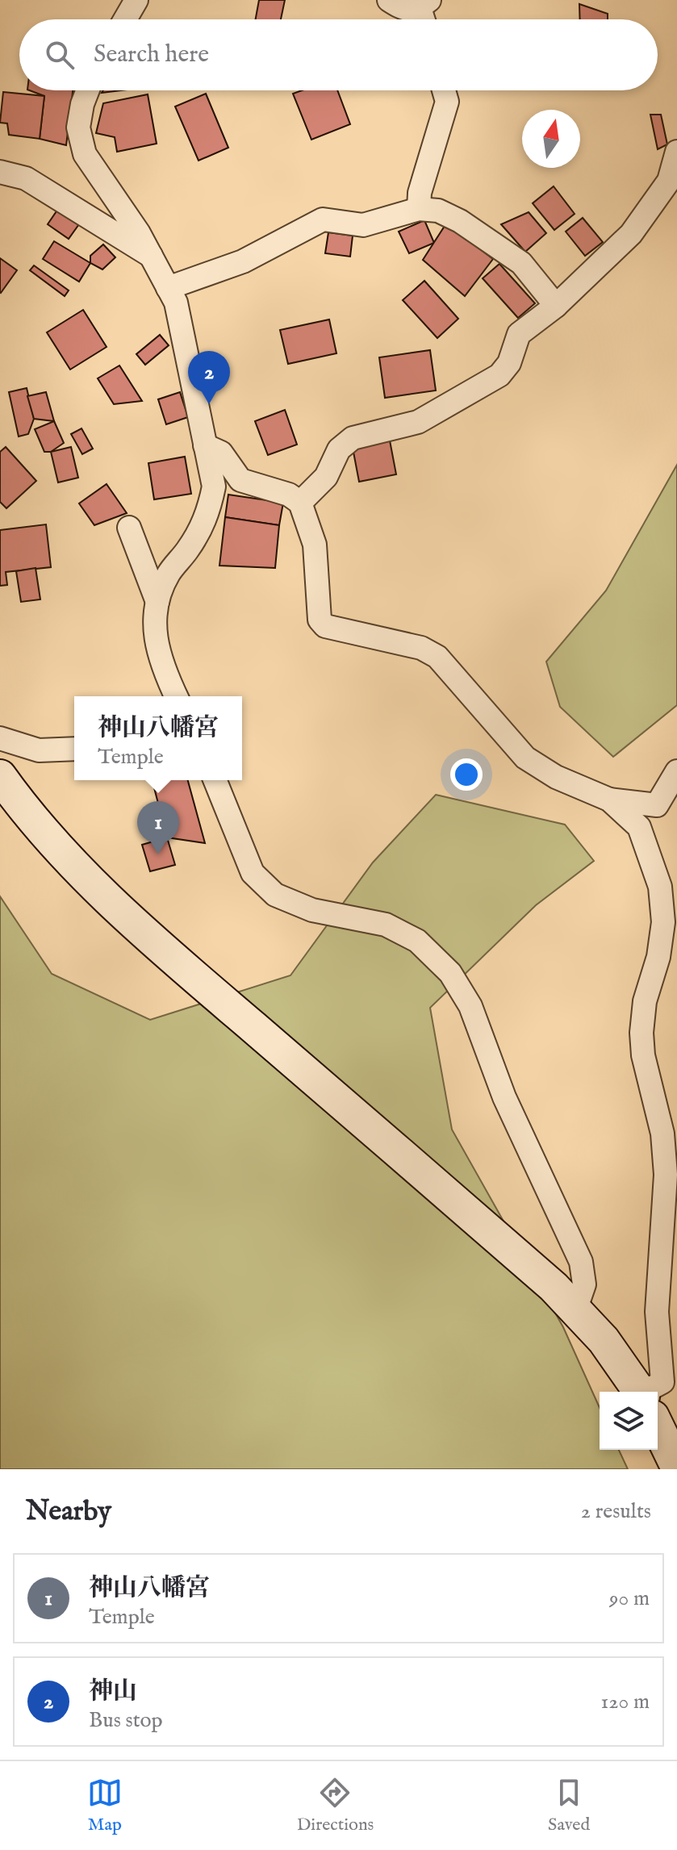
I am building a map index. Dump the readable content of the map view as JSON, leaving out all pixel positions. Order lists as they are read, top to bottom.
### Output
{
  "north": "top",
  "page": {
    "search": "Search here",
    "pins": ["2", "1"],
    "popup": ["神山八幡宮", "Temple"],
    "heading": ["Nearby", "2 results"],
    "list": [
      {
        "mark": "1",
        "name": "神山八幡宮",
        "note": "Temple",
        "value": "90 m"
      },
      {
        "mark": "2",
        "name": "神山",
        "note": "Bus stop",
        "value": "120 m"
      }
    ],
    "nav": ["Map", "Directions", "Saved"]
  }
}
